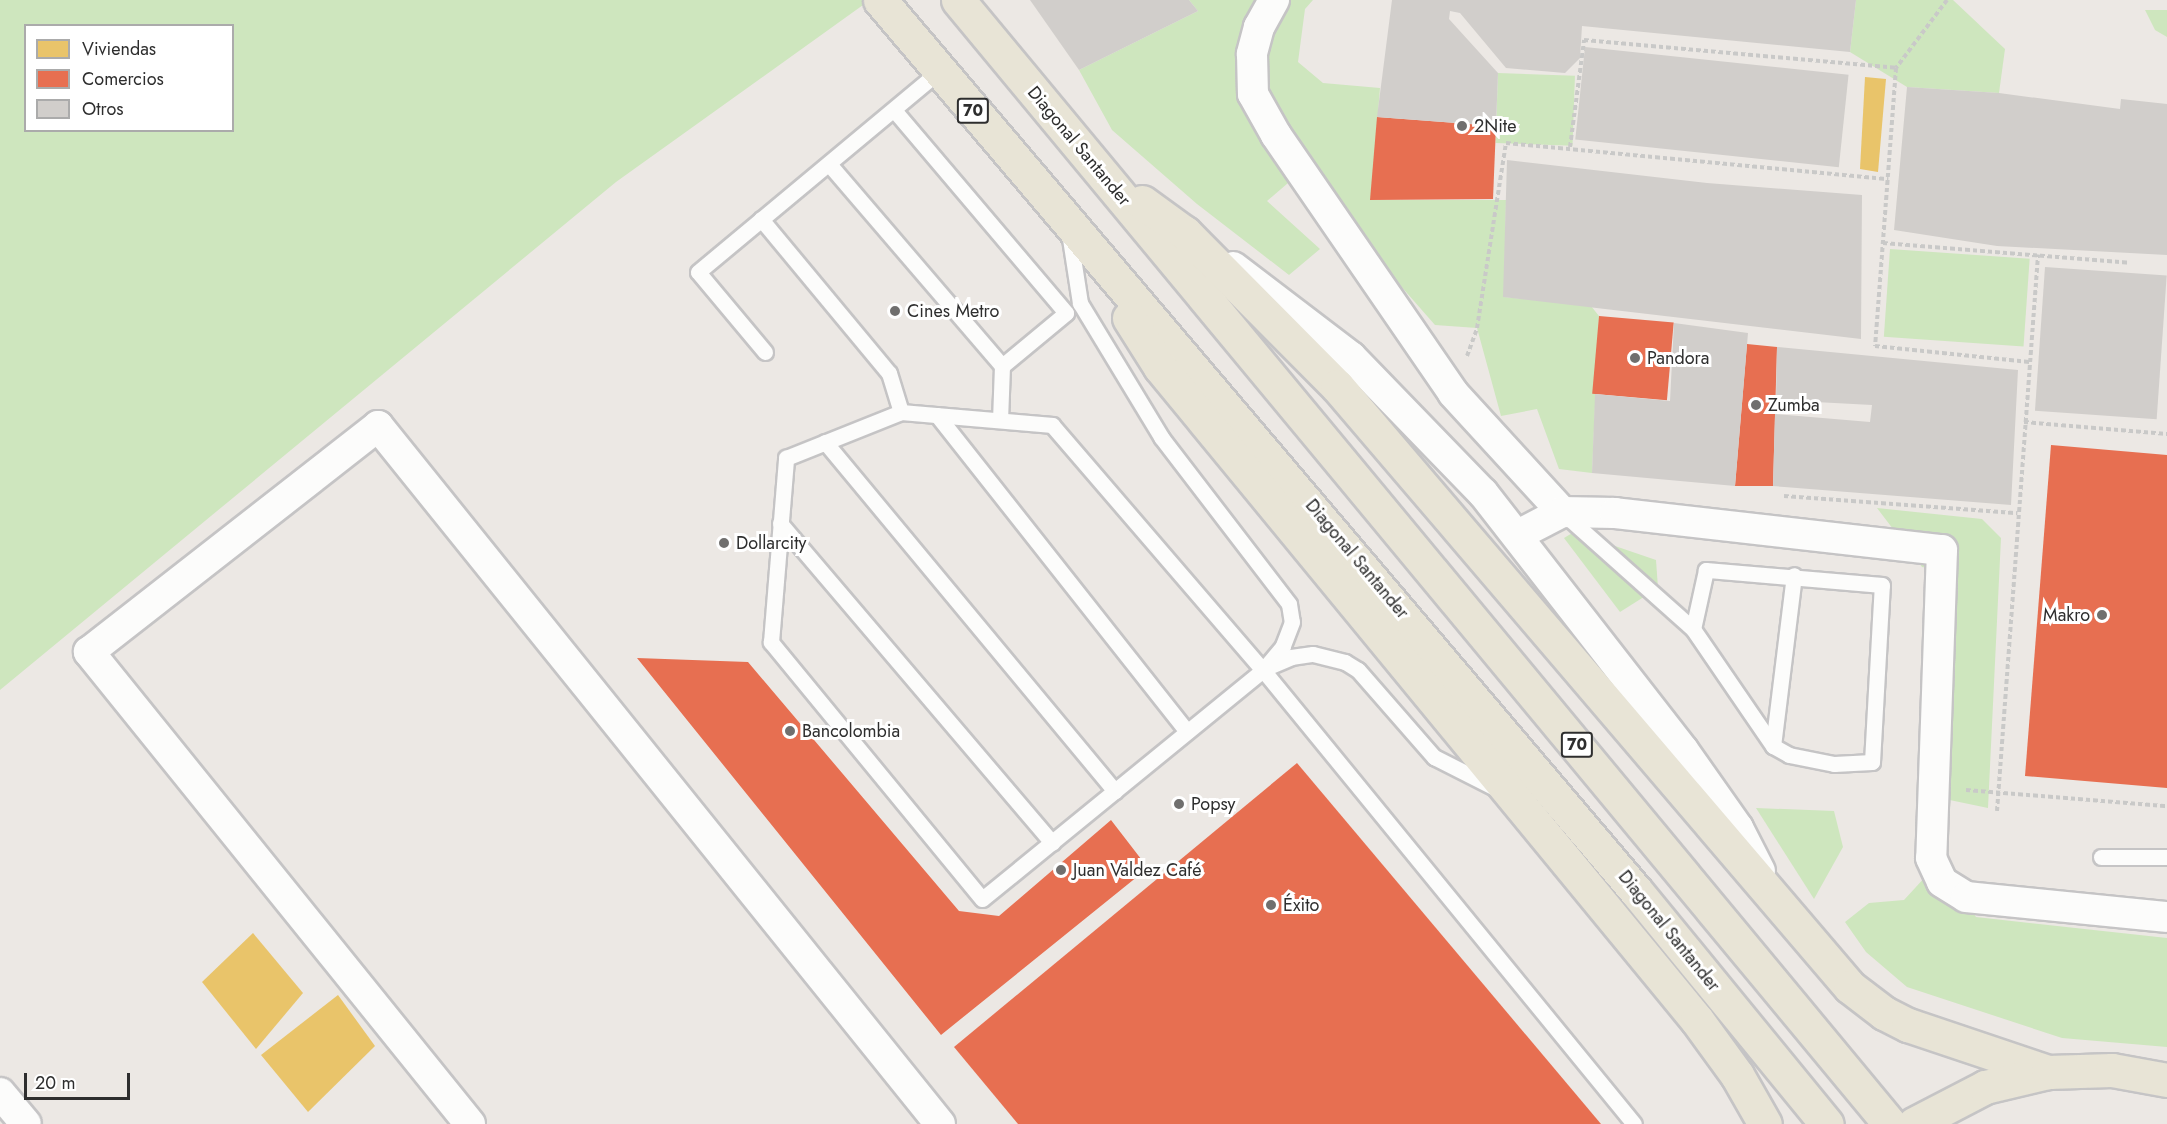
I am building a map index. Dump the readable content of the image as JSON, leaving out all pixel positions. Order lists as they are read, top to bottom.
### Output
{
  "streets": {
    "main road": ["70", "Diagonal Santander"]
  },
  "places": [
    "2Nite",
    "Cines Metro",
    "Pandora",
    "Zumba",
    "Dollarcity",
    "Makro",
    "Bancolombia",
    "Popsy",
    "Juan Valdez Café",
    "Éxito"
  ],
  "legend": ["Viviendas", "Comercios", "Otros"],
  "scale_bar": "20 m"
}
